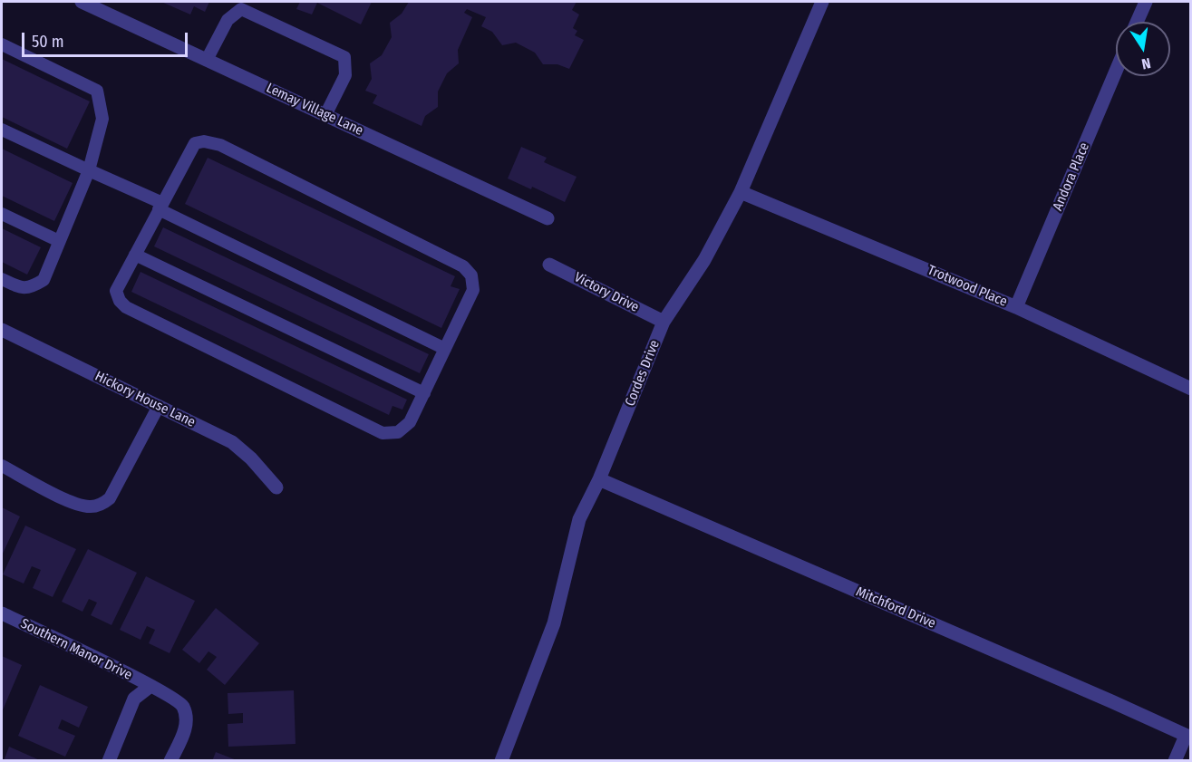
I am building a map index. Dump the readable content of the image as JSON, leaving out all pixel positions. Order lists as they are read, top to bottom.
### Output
{
  "streets": {
    "street": [
      "Lemay Village Lane",
      "Andora Place",
      "Trotwood Place",
      "Victory Drive",
      "Cordes Drive",
      "Hickory House Lane",
      "Mitchford Drive",
      "Southern Manor Drive"
    ]
  },
  "crossings": [
    ["Andora Place", "Trotwood Place"],
    ["Trotwood Place", "Cordes Drive"],
    ["Victory Drive", "Cordes Drive"],
    ["Cordes Drive", "Mitchford Drive"]
  ],
  "scale_bar": "50 m",
  "north": "bottom"
}
